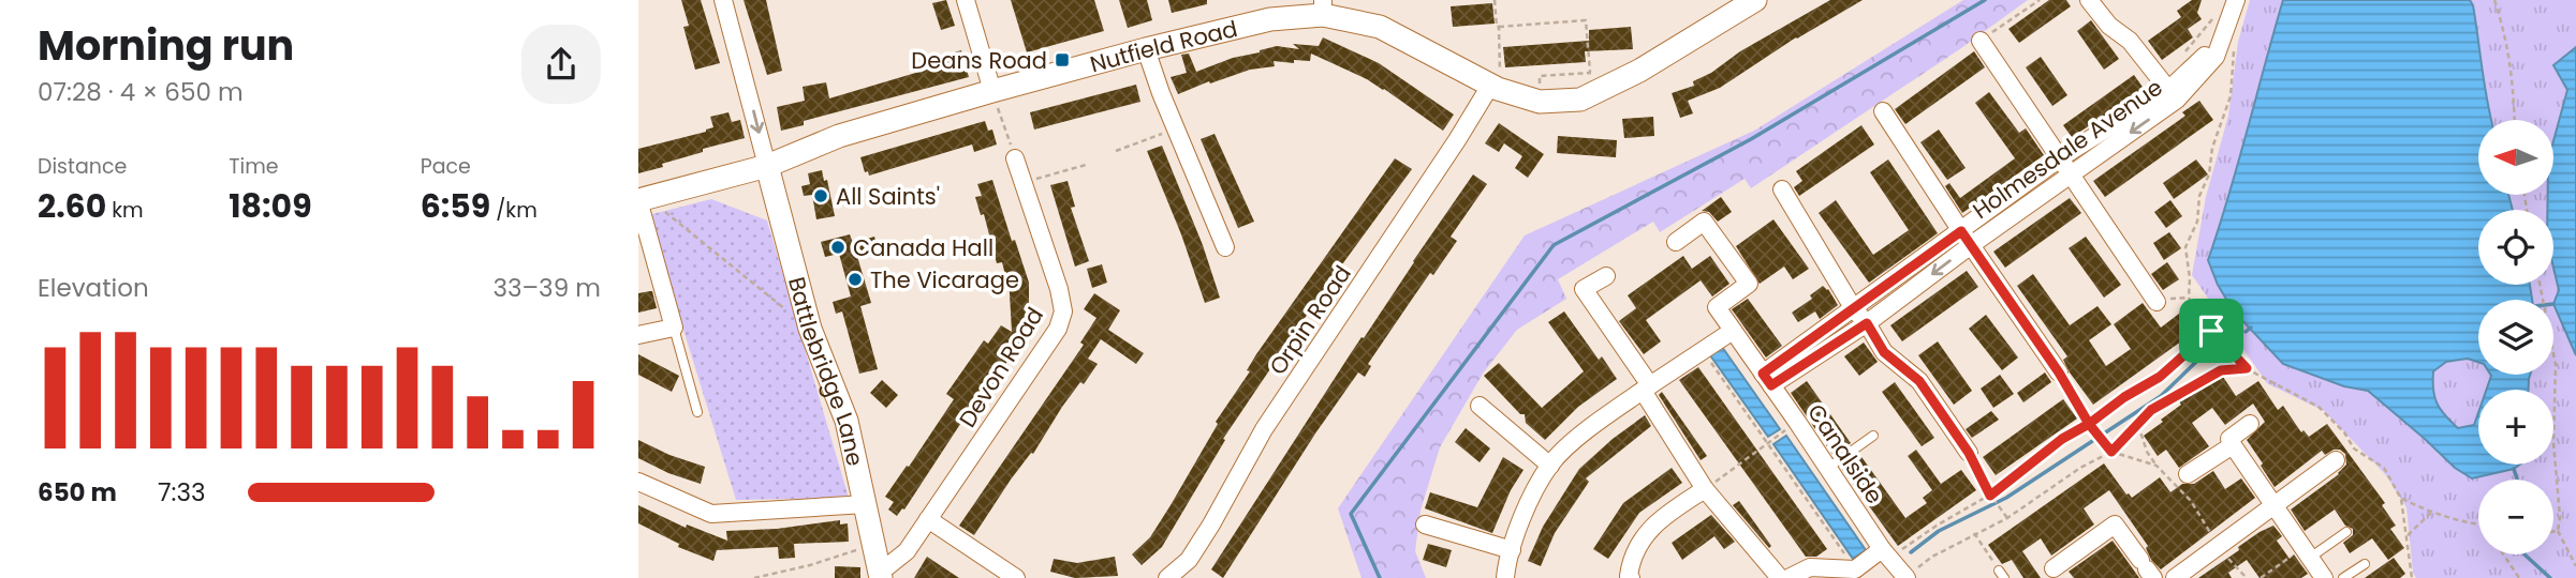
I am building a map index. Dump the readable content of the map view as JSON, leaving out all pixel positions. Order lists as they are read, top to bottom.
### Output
{
  "streets": {
    "street": [
      "Nutfield Road",
      "Holmesdale Avenue",
      "Orpin Road",
      "Devon Road",
      "Battlebridge Lane",
      "Canalside"
    ]
  },
  "crossings": [
    ["Nutfield Road", "Orpin Road"],
    ["Nutfield Road", "Battlebridge Lane"],
    ["Holmesdale Avenue", "Canalside"],
    ["Devon Road", "Battlebridge Lane"]
  ],
  "places": {
    "transit": ["Deans Road"],
    "other": ["All Saints'", "Canada Hall", "The Vicarage"]
  },
  "north": "left",
  "page": {
    "heading": ["Morning run", "07:28 · 4 × 650 m"],
    "map_buttons": ["+", "−"],
    "stats": [
      ["Distance", "2.60 km"],
      ["Time", "18:09"],
      ["Pace", "6:59 /km"]
    ],
    "chart": ["Elevation", "33–39 m"],
    "list": [
      {
        "name": "650 m",
        "note": "7:33"
      }
    ]
  }
}
